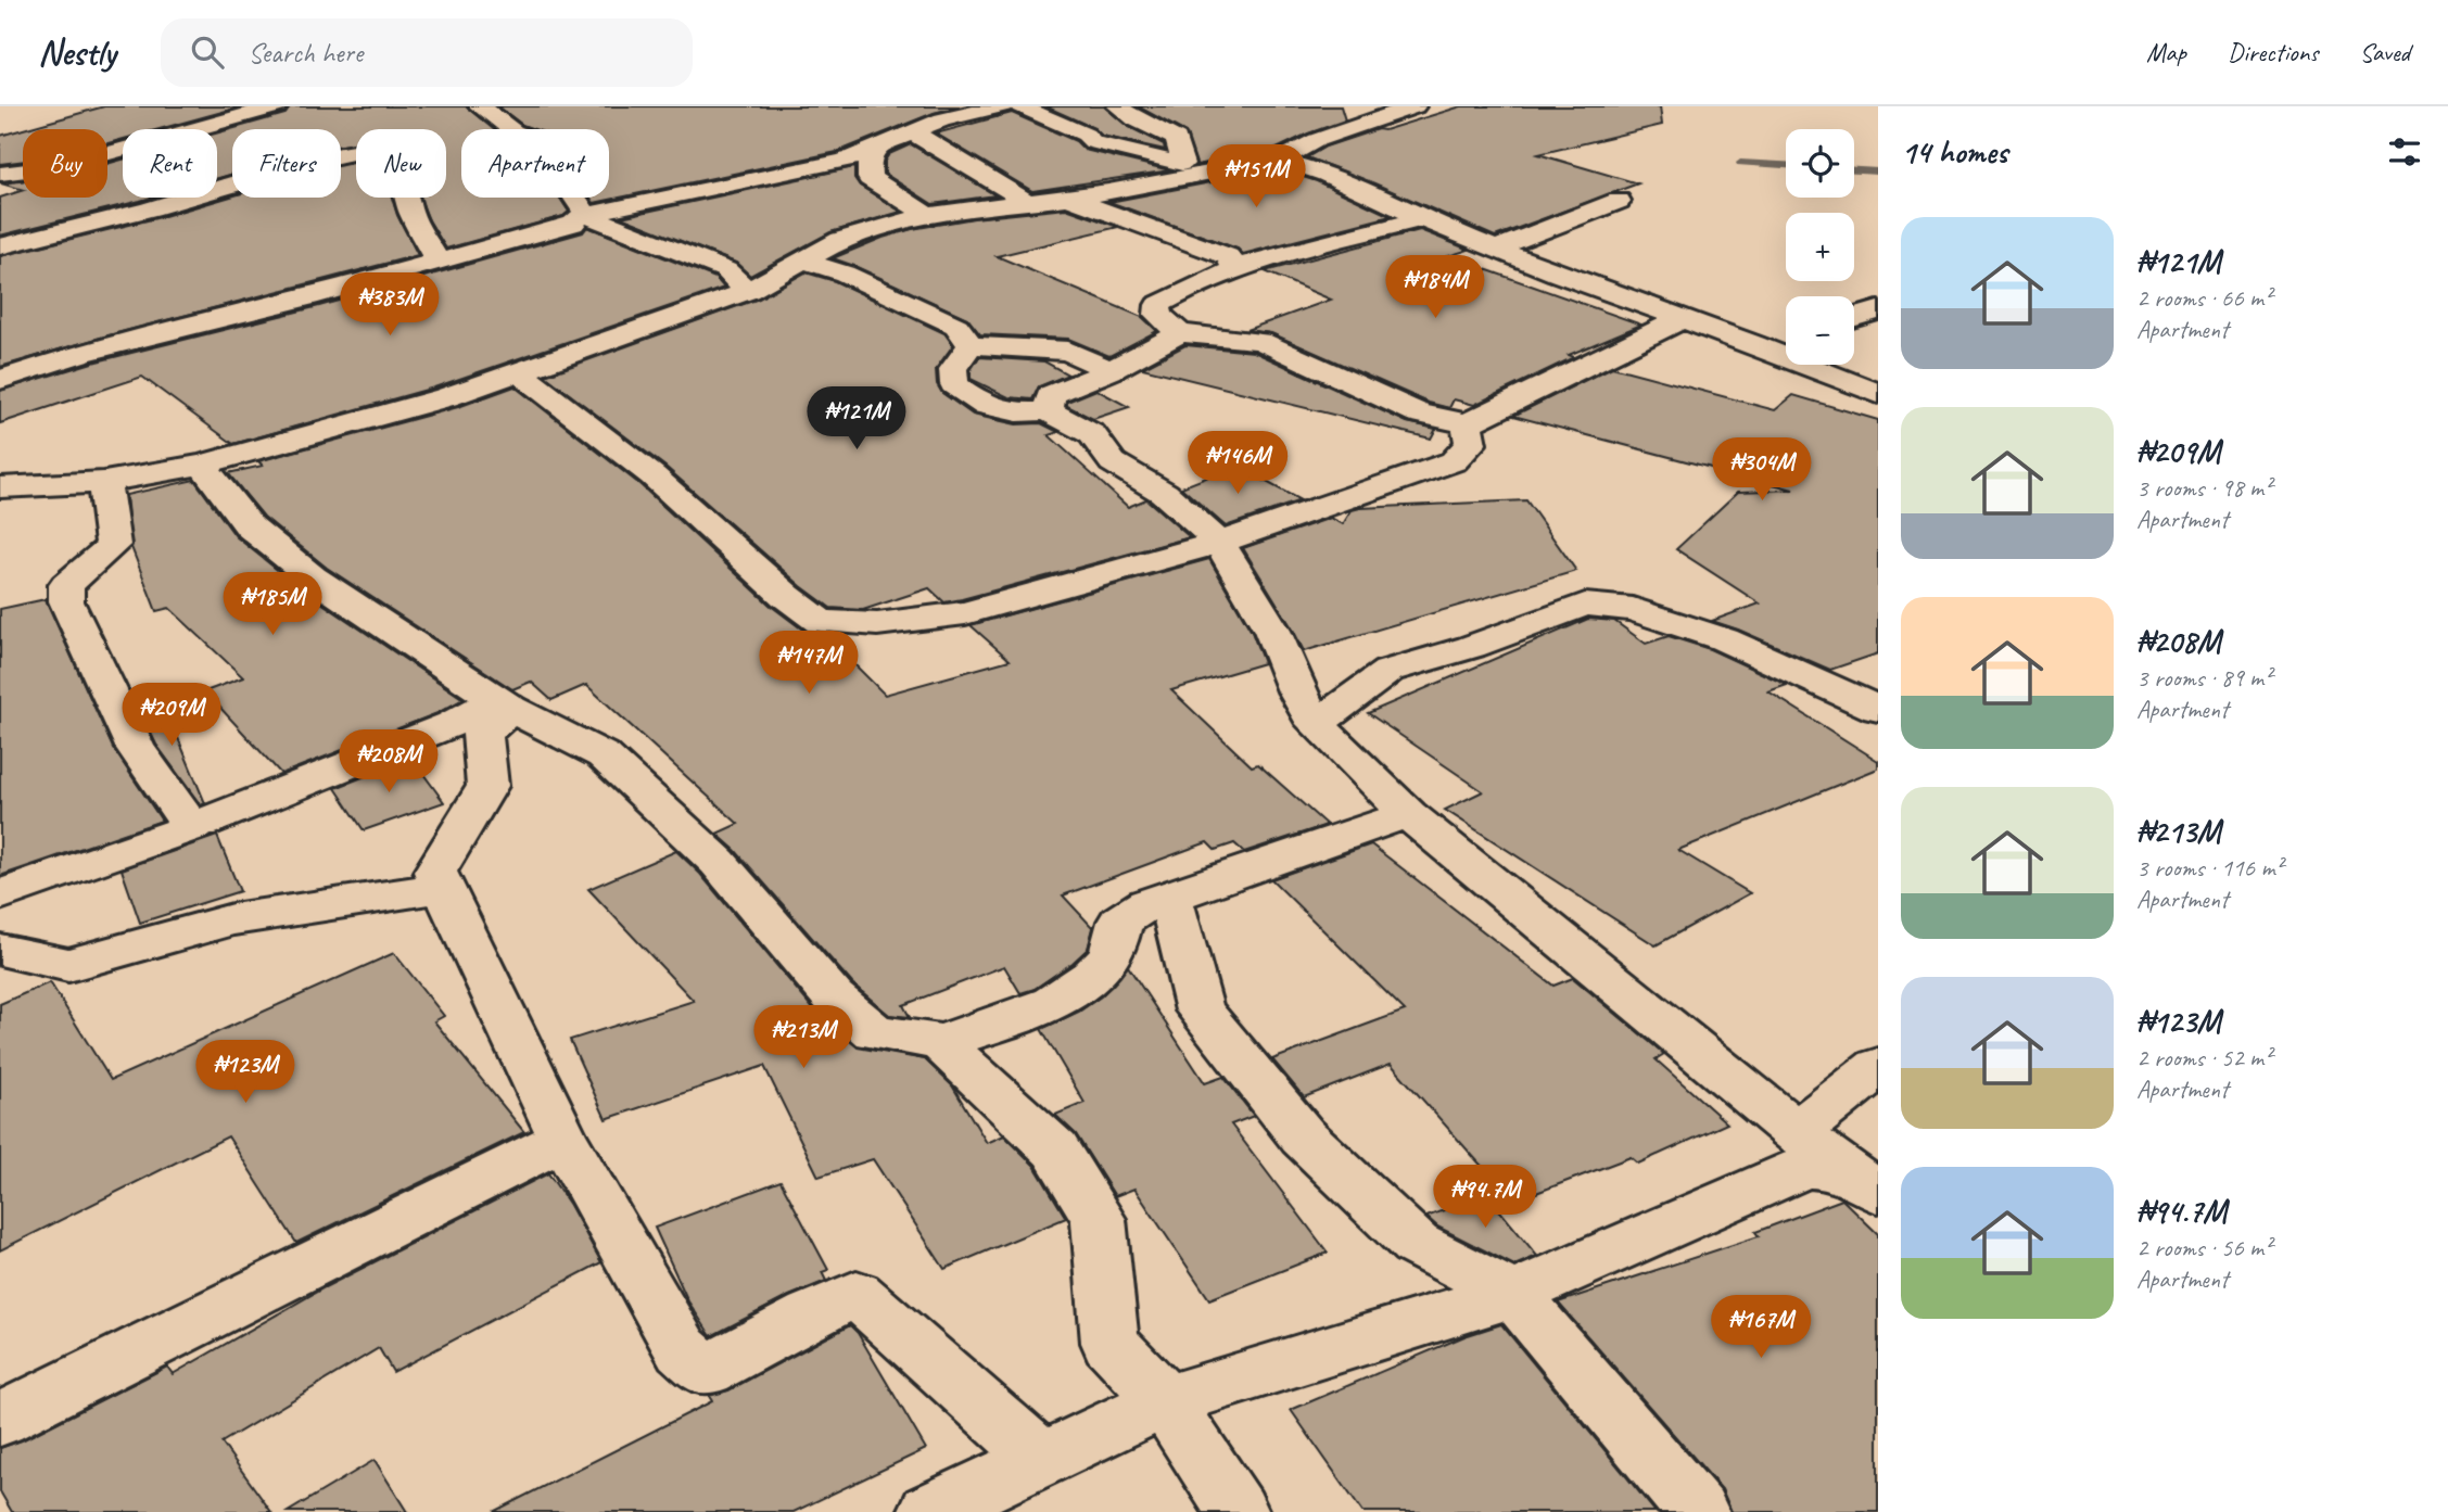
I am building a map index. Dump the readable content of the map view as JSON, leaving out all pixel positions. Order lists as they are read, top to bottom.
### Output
{
  "page": {
    "header": "Nestly",
    "search": "Search here",
    "nav": ["Map", "Directions", "Saved"],
    "heading": "14 homes",
    "map_buttons": ["+", "−"],
    "chip": [
      "Buy",
      "Rent",
      "Filters",
      "New",
      "Apartment"
    ],
    "price": [
      "₦151M",
      "₦184M",
      "₦383M",
      "₦121M",
      "₦146M",
      "₦304M",
      "₦185M",
      "₦147M",
      "₦209M",
      "₦208M",
      "₦213M",
      "₦123M",
      "₦94.7M",
      "₦167M"
    ],
    "list": [
      {
        "name": "₦121M",
        "note": "2 rooms · 66 m² · Apartment"
      },
      {
        "name": "₦209M",
        "note": "3 rooms · 98 m² · Apartment"
      },
      {
        "name": "₦208M",
        "note": "3 rooms · 89 m² · Apartment"
      },
      {
        "name": "₦213M",
        "note": "3 rooms · 116 m² · Apartment"
      },
      {
        "name": "₦123M",
        "note": "2 rooms · 52 m² · Apartment"
      },
      {
        "name": "₦94.7M",
        "note": "2 rooms · 56 m² · Apartment"
      }
    ]
  }
}
